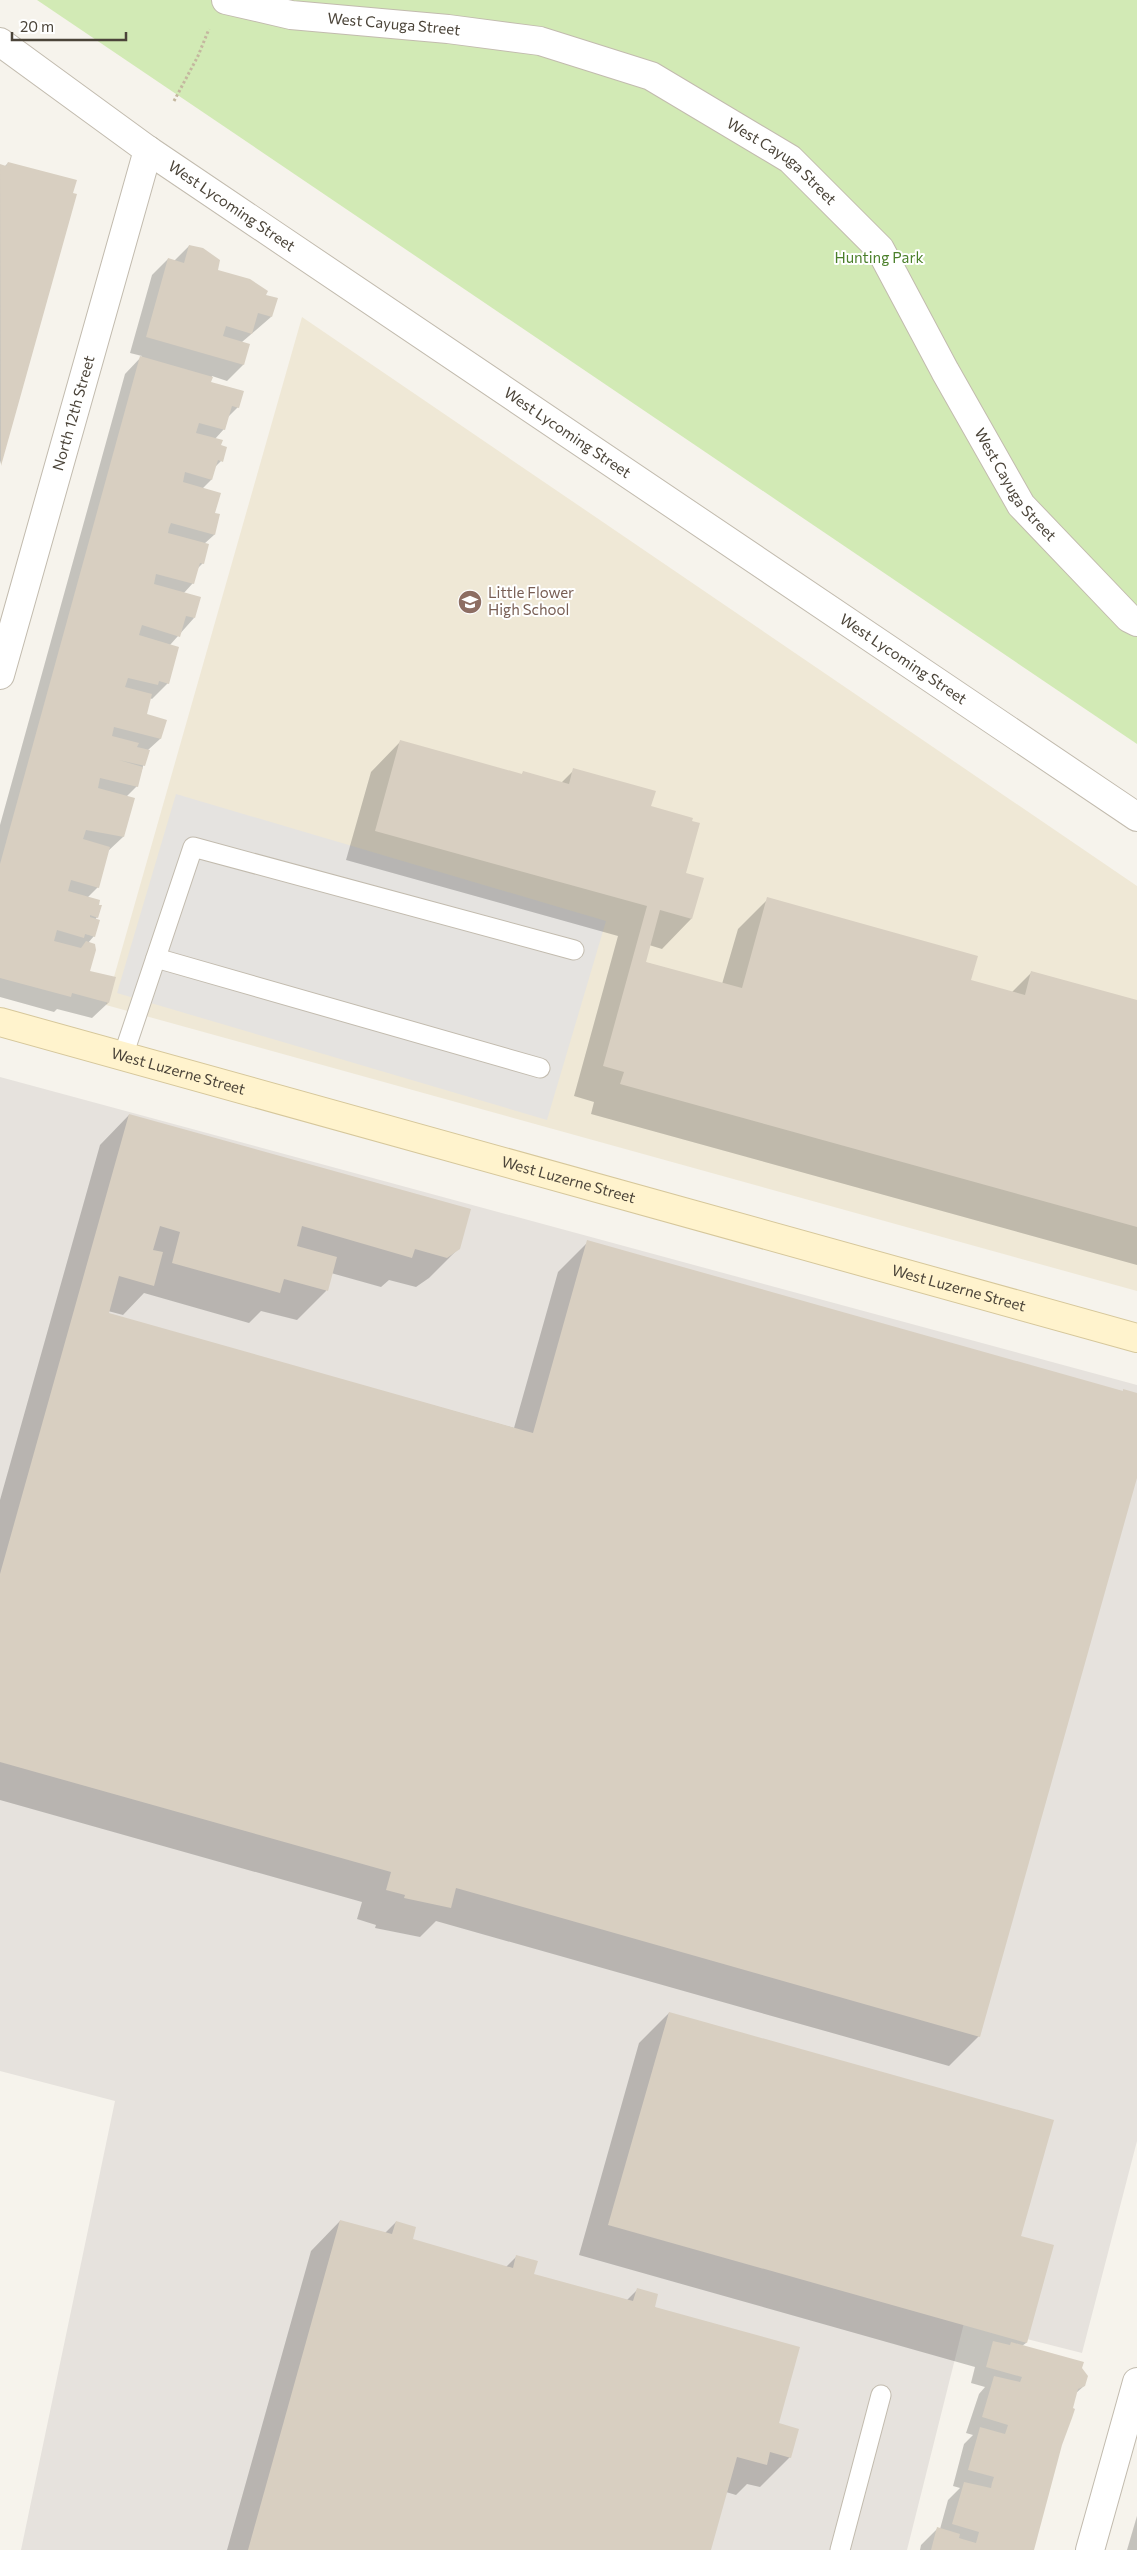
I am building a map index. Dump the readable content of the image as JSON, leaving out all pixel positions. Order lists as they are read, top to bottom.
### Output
{
  "streets": {
    "street": [
      "West Cayuga Street",
      "West Lycoming Street",
      "North 12th Street",
      "West Luzerne Street"
    ]
  },
  "crossings": [
    ["West Lycoming Street", "North 12th Street"]
  ],
  "parks": ["Hunting Park"],
  "places": {
    "school or university": ["Little Flower High School"]
  },
  "scale_bar": "20 m"
}
